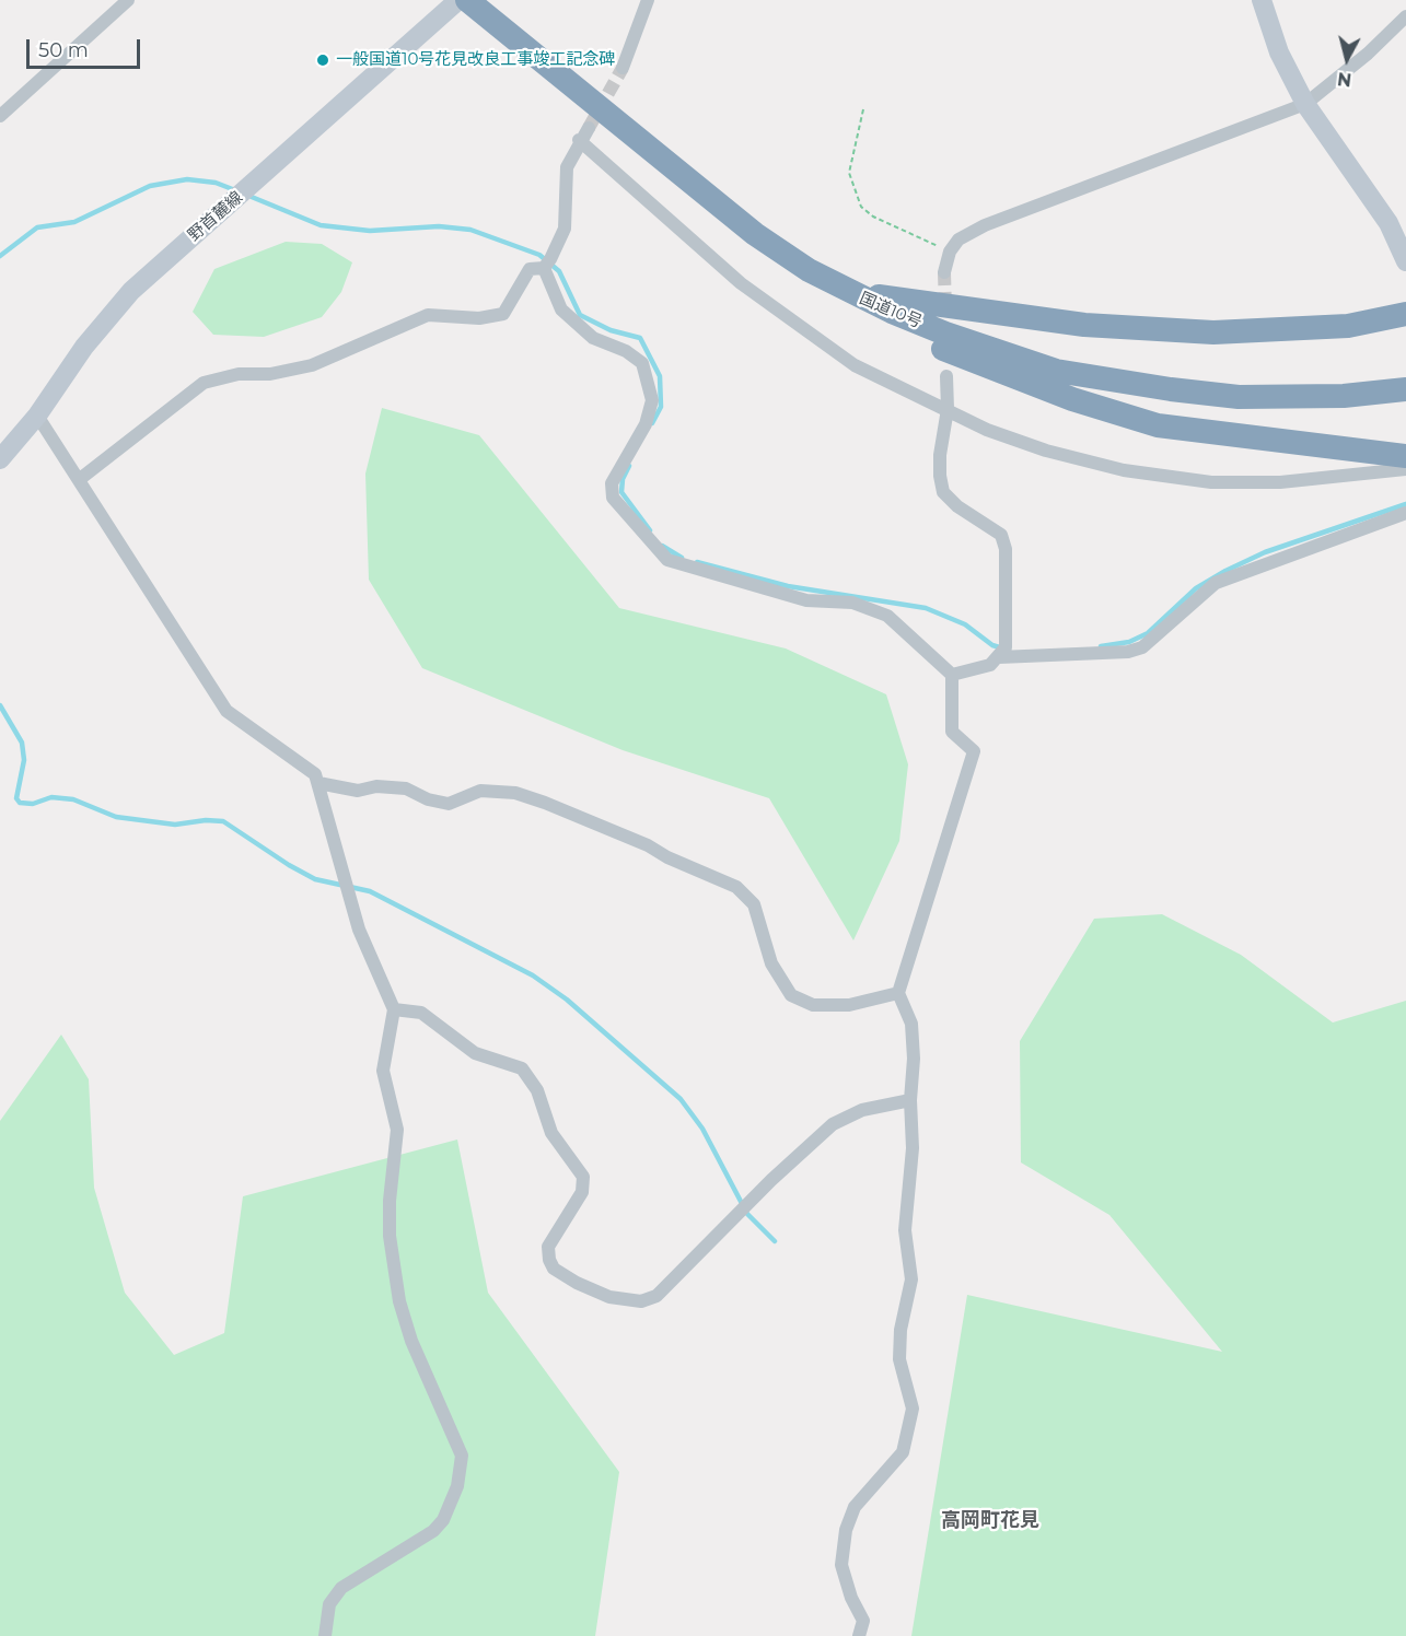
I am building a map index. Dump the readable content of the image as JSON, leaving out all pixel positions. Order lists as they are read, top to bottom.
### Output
{
  "streets": {
    "highway": ["国道10号"],
    "main road": ["野首麓線"]
  },
  "districts": ["高岡町花見"],
  "places": ["一般国道10号花見改良工事竣工記念碑"],
  "scale_bar": "50 m",
  "north": "bottom"
}
